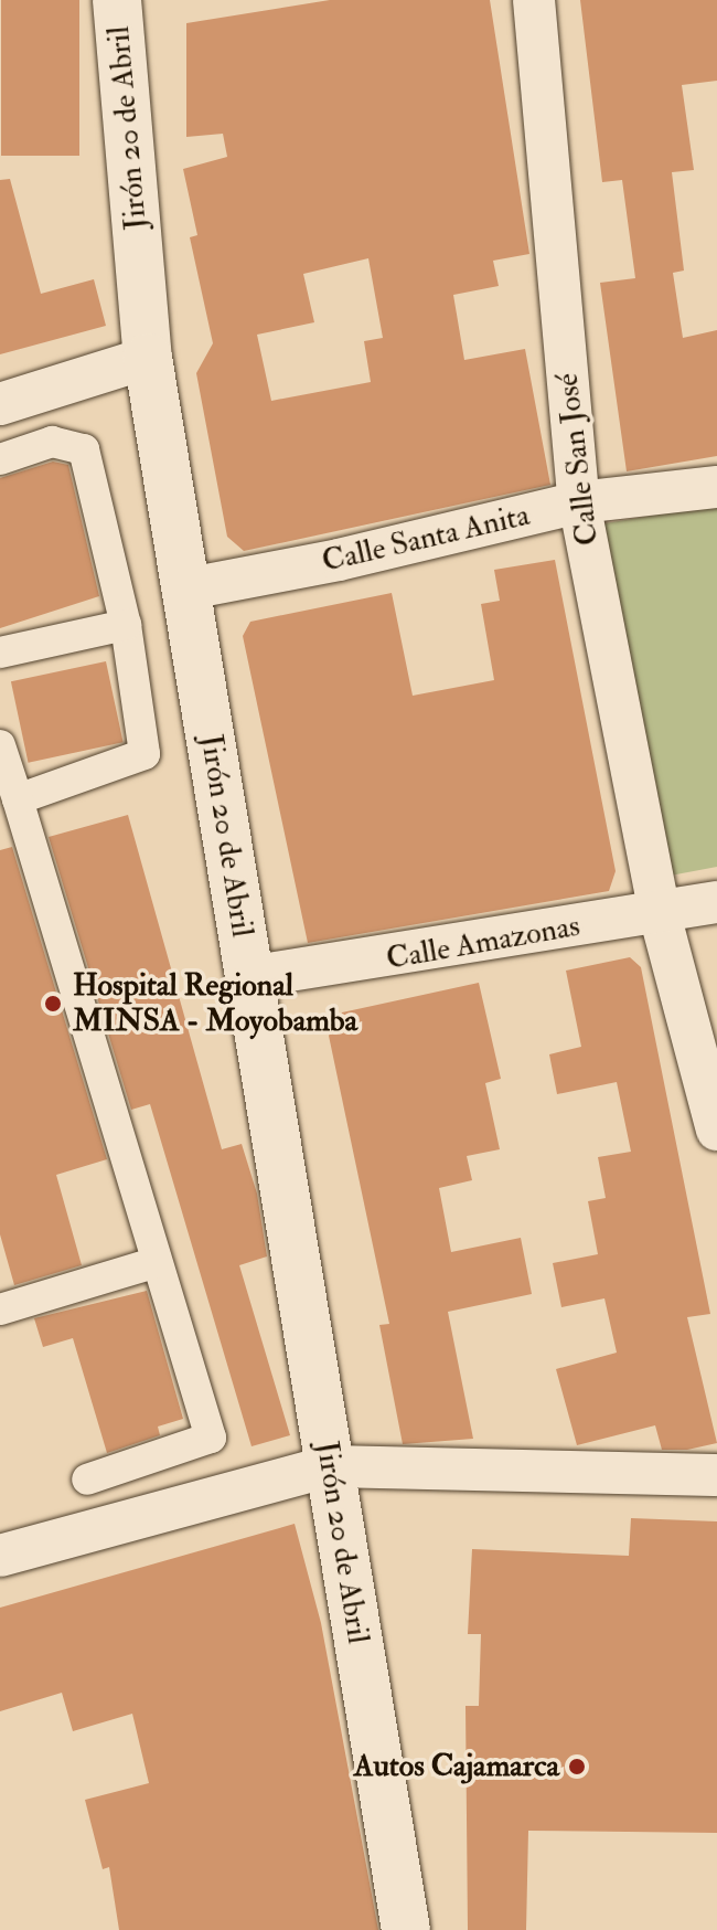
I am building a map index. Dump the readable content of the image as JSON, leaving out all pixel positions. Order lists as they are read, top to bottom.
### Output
{
  "streets": {
    "main road": ["Jirón 20 de Abril"],
    "street": ["Calle San José", "Calle Santa Anita", "Calle Amazonas"]
  },
  "crossings": [
    ["Jirón 20 de Abril", "Calle Santa Anita"],
    ["Jirón 20 de Abril", "Calle Amazonas"],
    ["Calle San José", "Calle Santa Anita"],
    ["Calle San José", "Calle Amazonas"]
  ],
  "places": ["Hospital Regional MINSA - Moyobamba", "Autos Cajamarca"]
}
